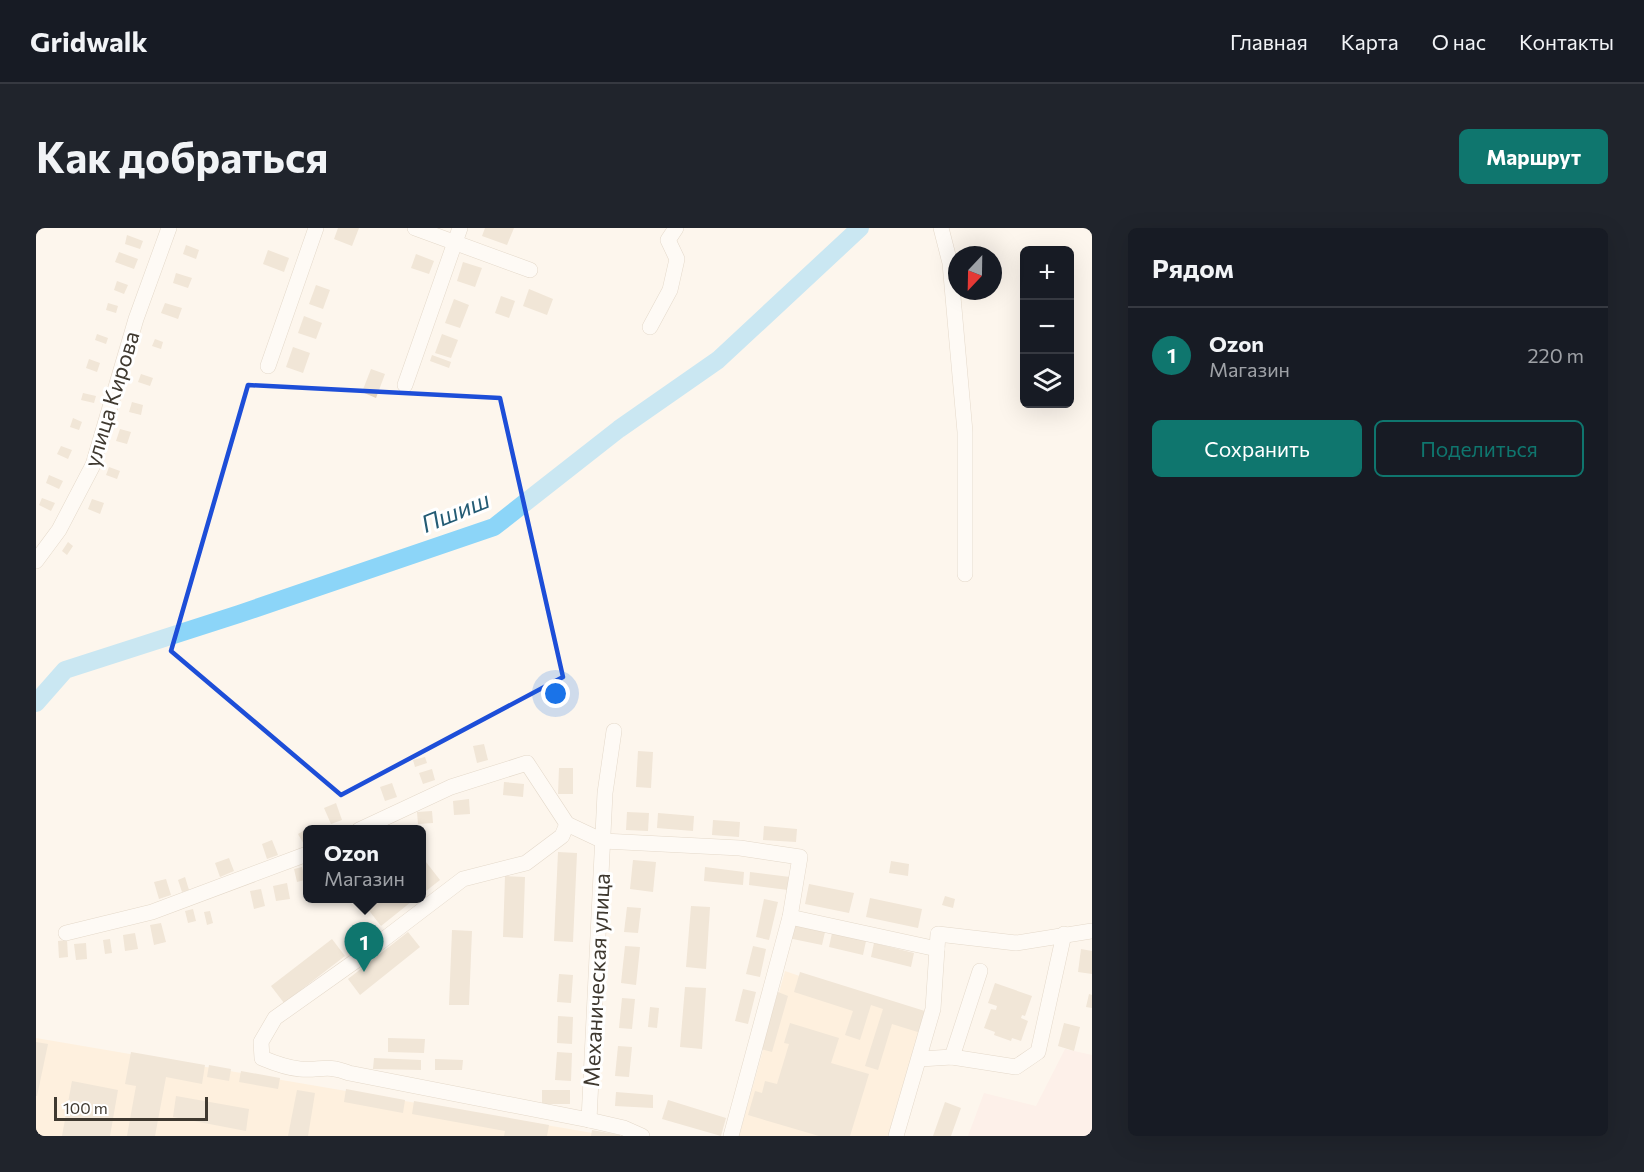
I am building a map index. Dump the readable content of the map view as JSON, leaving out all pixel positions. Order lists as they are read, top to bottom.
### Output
{
  "streets": {
    "street": ["улица Кирова", "Механическая улица"]
  },
  "water": ["Пшиш"],
  "scale_bar": "100 m",
  "north": "bottom",
  "page": {
    "header": "Gridwalk",
    "nav": [
      "Главная",
      "Карта",
      "О нас",
      "Контакты"
    ],
    "buttons": [
      "Маршрут",
      ["Сохранить", "Поделиться"]
    ],
    "title": "Как добраться",
    "heading": "Рядом",
    "map_buttons": ["+", "−"],
    "list": [
      {
        "mark": "1",
        "name": "Ozon",
        "note": "Магазин",
        "value": "220 m"
      }
    ],
    "popup": ["Ozon", "Магазин"],
    "pins": "1",
    "scale": "100 m"
  }
}
